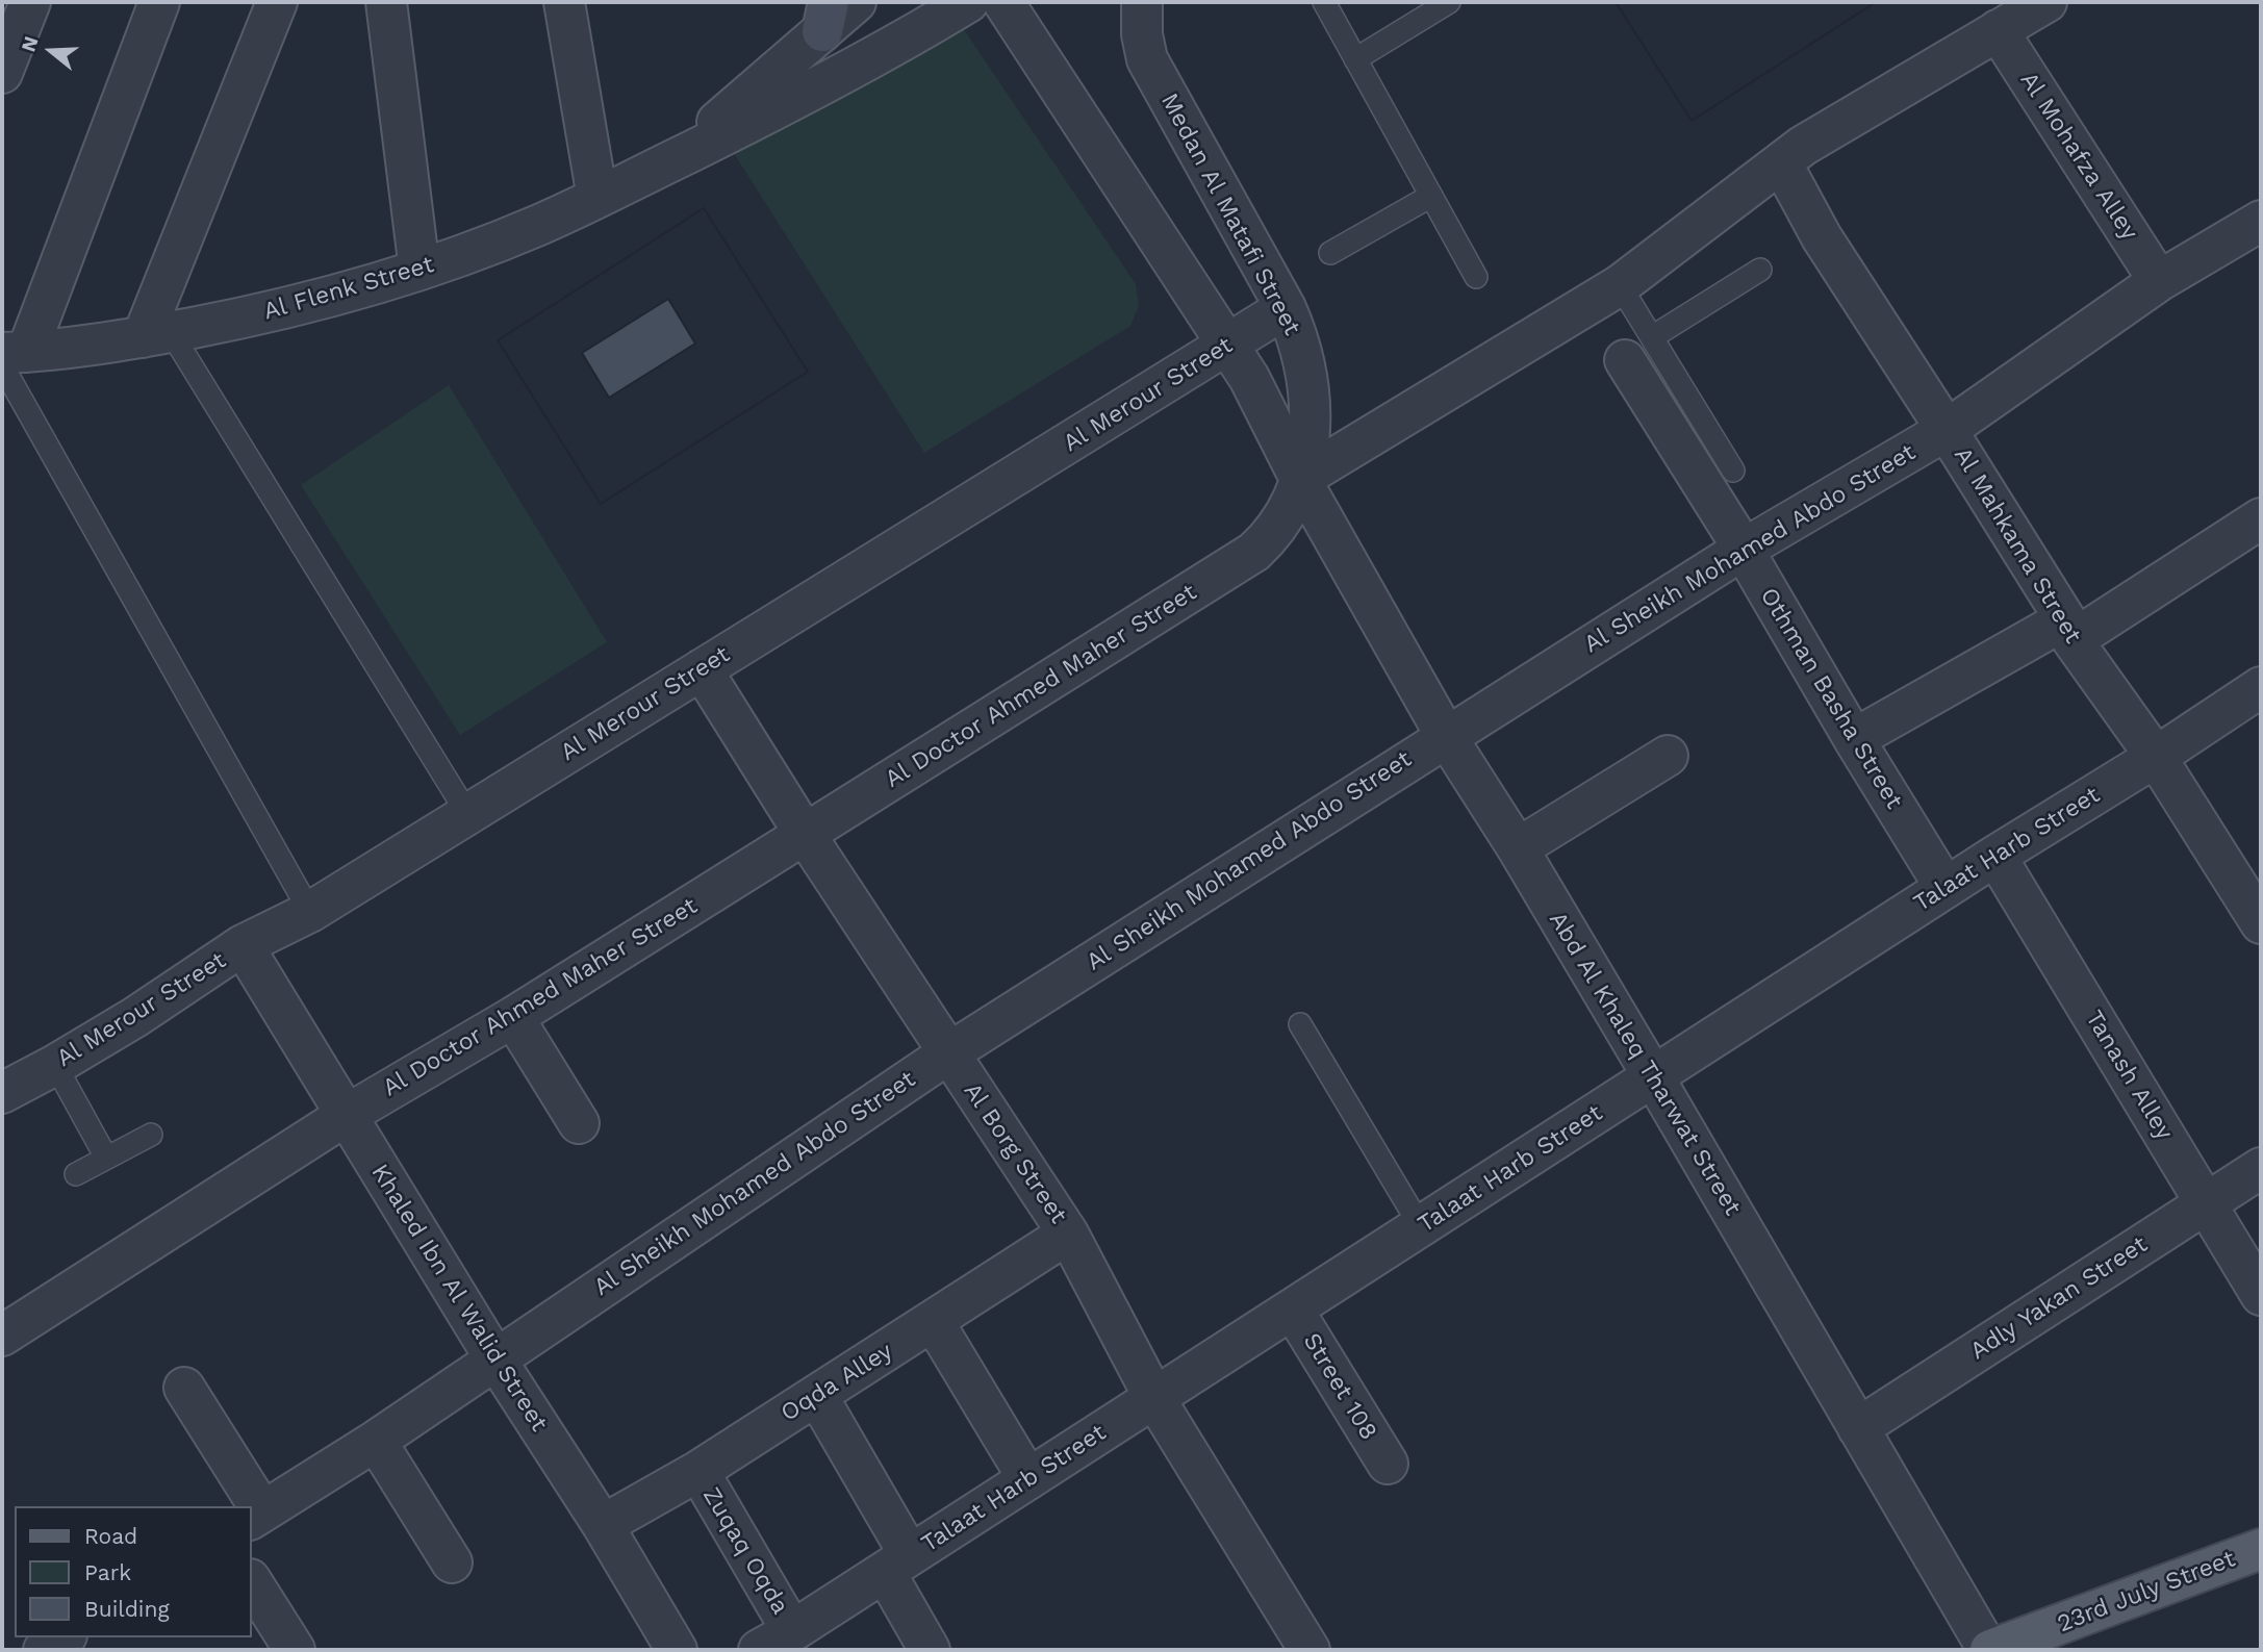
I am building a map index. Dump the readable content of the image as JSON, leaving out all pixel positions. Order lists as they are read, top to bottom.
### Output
{
  "streets": {
    "main road": ["23rd July Street"],
    "street": [
      "Al Mohafza Alley",
      "Medan Al Matafi Street",
      "Al Flenk Street",
      "Al Merour Street",
      "Al Mahkama Street",
      "Al Sheikh Mohamed Abdo Street",
      "Al Doctor Ahmed Maher Street",
      "Othman Basha Street",
      "Talaat Harb Street",
      "Abd Al Khaleq Tharwat Street",
      "Tanash Alley",
      "Al Borg Street",
      "Khaled Ibn Al Walid Street",
      "Adly Yakan Street",
      "Oqda Alley",
      "Street 108",
      "Zuqaq Oqda"
    ]
  },
  "crossings": [
    ["Al Mohafza Alley", "Al Sheikh Mohamed Abdo Street"],
    ["Medan Al Matafi Street", "Al Merour Street"],
    ["Medan Al Matafi Street", "Al Doctor Ahmed Maher Street"],
    ["Medan Al Matafi Street", "Abd Al Khaleq Tharwat Street"],
    ["Al Merour Street", "Al Borg Street"],
    ["Al Merour Street", "Khaled Ibn Al Walid Street"],
    ["Al Mahkama Street", "Al Sheikh Mohamed Abdo Street"],
    ["Al Mahkama Street", "Talaat Harb Street"],
    ["Al Sheikh Mohamed Abdo Street", "Othman Basha Street"],
    ["Al Sheikh Mohamed Abdo Street", "Abd Al Khaleq Tharwat Street"],
    ["Al Sheikh Mohamed Abdo Street", "Al Borg Street"],
    ["Al Sheikh Mohamed Abdo Street", "Khaled Ibn Al Walid Street"],
    ["Al Doctor Ahmed Maher Street", "Abd Al Khaleq Tharwat Street"],
    ["Al Doctor Ahmed Maher Street", "Al Borg Street"],
    ["Al Doctor Ahmed Maher Street", "Khaled Ibn Al Walid Street"],
    ["Othman Basha Street", "Talaat Harb Street"],
    ["Talaat Harb Street", "Abd Al Khaleq Tharwat Street"],
    ["Talaat Harb Street", "Tanash Alley"],
    ["Talaat Harb Street", "Al Borg Street"],
    ["Talaat Harb Street", "Street 108"],
    ["Talaat Harb Street", "Zuqaq Oqda"],
    ["Abd Al Khaleq Tharwat Street", "Adly Yakan Street"],
    ["Abd Al Khaleq Tharwat Street", "23rd July Street"],
    ["Tanash Alley", "Adly Yakan Street"],
    ["Al Borg Street", "Oqda Alley"],
    ["Khaled Ibn Al Walid Street", "Oqda Alley"],
    ["Oqda Alley", "Zuqaq Oqda"]
  ],
  "legend": ["Road", "Park", "Building"],
  "north": "left"
}
